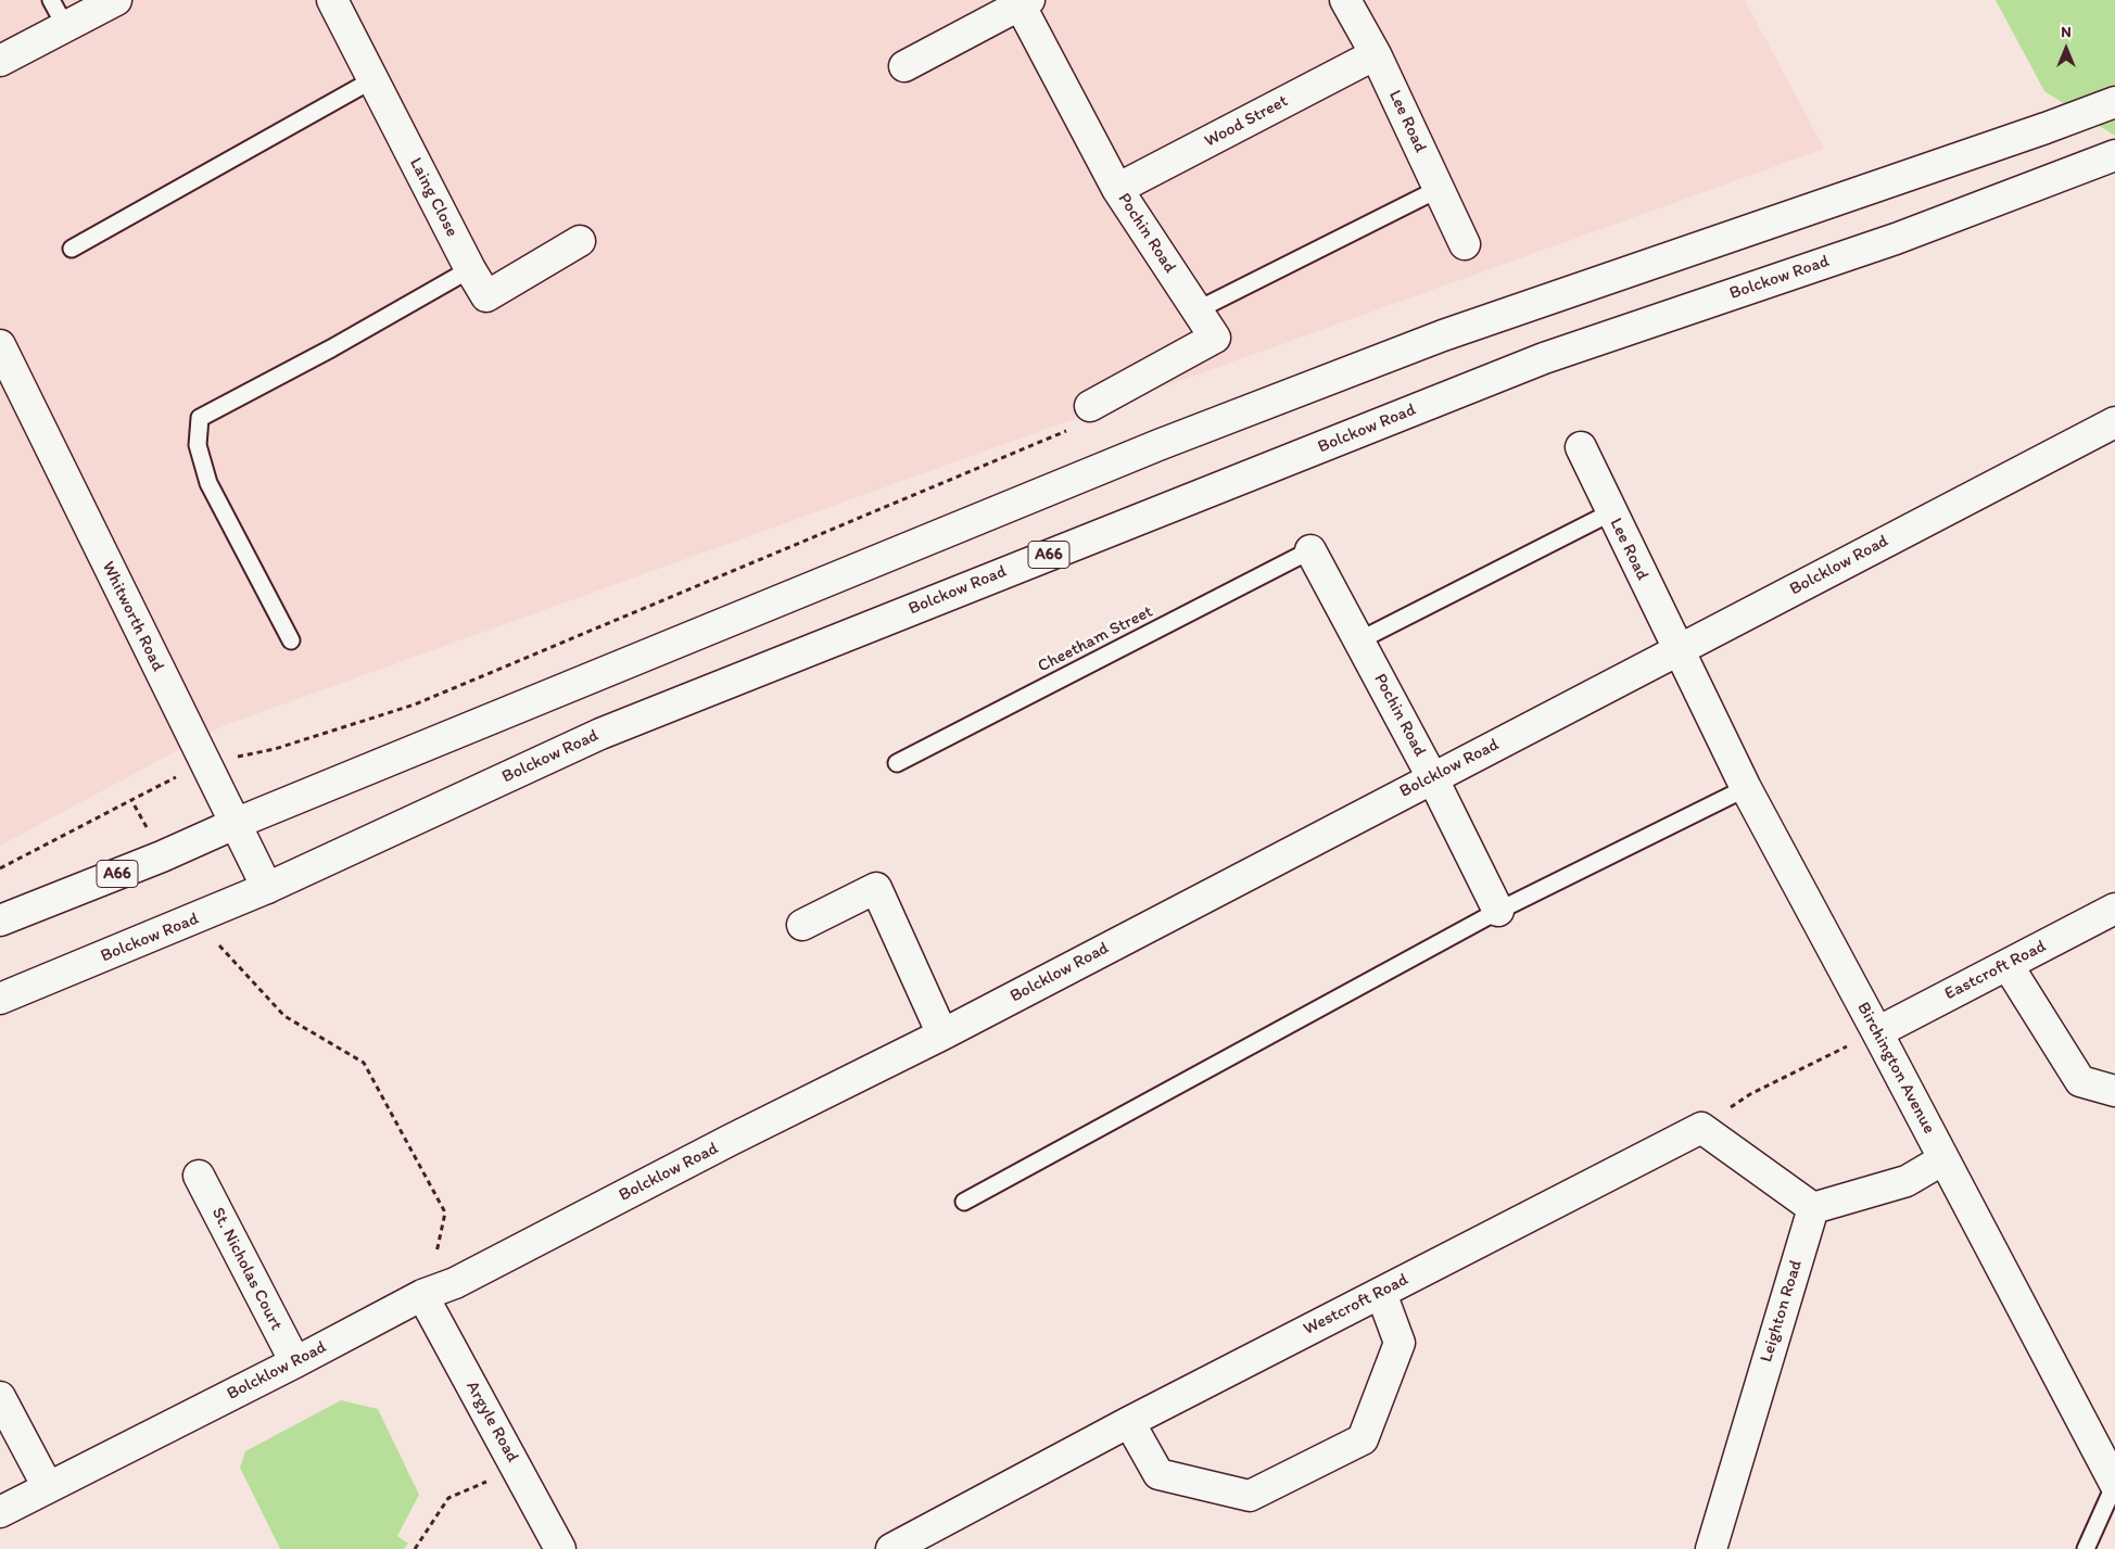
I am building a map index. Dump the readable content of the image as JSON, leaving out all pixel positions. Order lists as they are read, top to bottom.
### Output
{
  "streets": {
    "main road": [
      "Wood Street",
      "Lee Road",
      "Laing Close",
      "Pochin Road",
      "Bolckow Road",
      "A66",
      "Bolcklow Road",
      "Whitworth Road",
      "Eastcroft Road",
      "Birchington Avenue",
      "St. Nicholas Court",
      "Westcroft Road",
      "Leighton Road",
      "Argyle Road"
    ],
    "lane": ["Cheetham Street"]
  },
  "crossings": [
    ["Wood Street", "Lee Road"],
    ["Wood Street", "Pochin Road"],
    ["Lee Road", "Bolcklow Road"],
    ["Lee Road", "Birchington Avenue"],
    ["Pochin Road", "Bolcklow Road"],
    ["Pochin Road", "Cheetham Street"],
    ["Bolckow Road", "Whitworth Road"],
    ["A66", "Whitworth Road"],
    ["Bolcklow Road", "Birchington Avenue"],
    ["Bolcklow Road", "St. Nicholas Court"],
    ["Bolcklow Road", "Argyle Road"],
    ["Eastcroft Road", "Birchington Avenue"]
  ],
  "north": "top"
}
